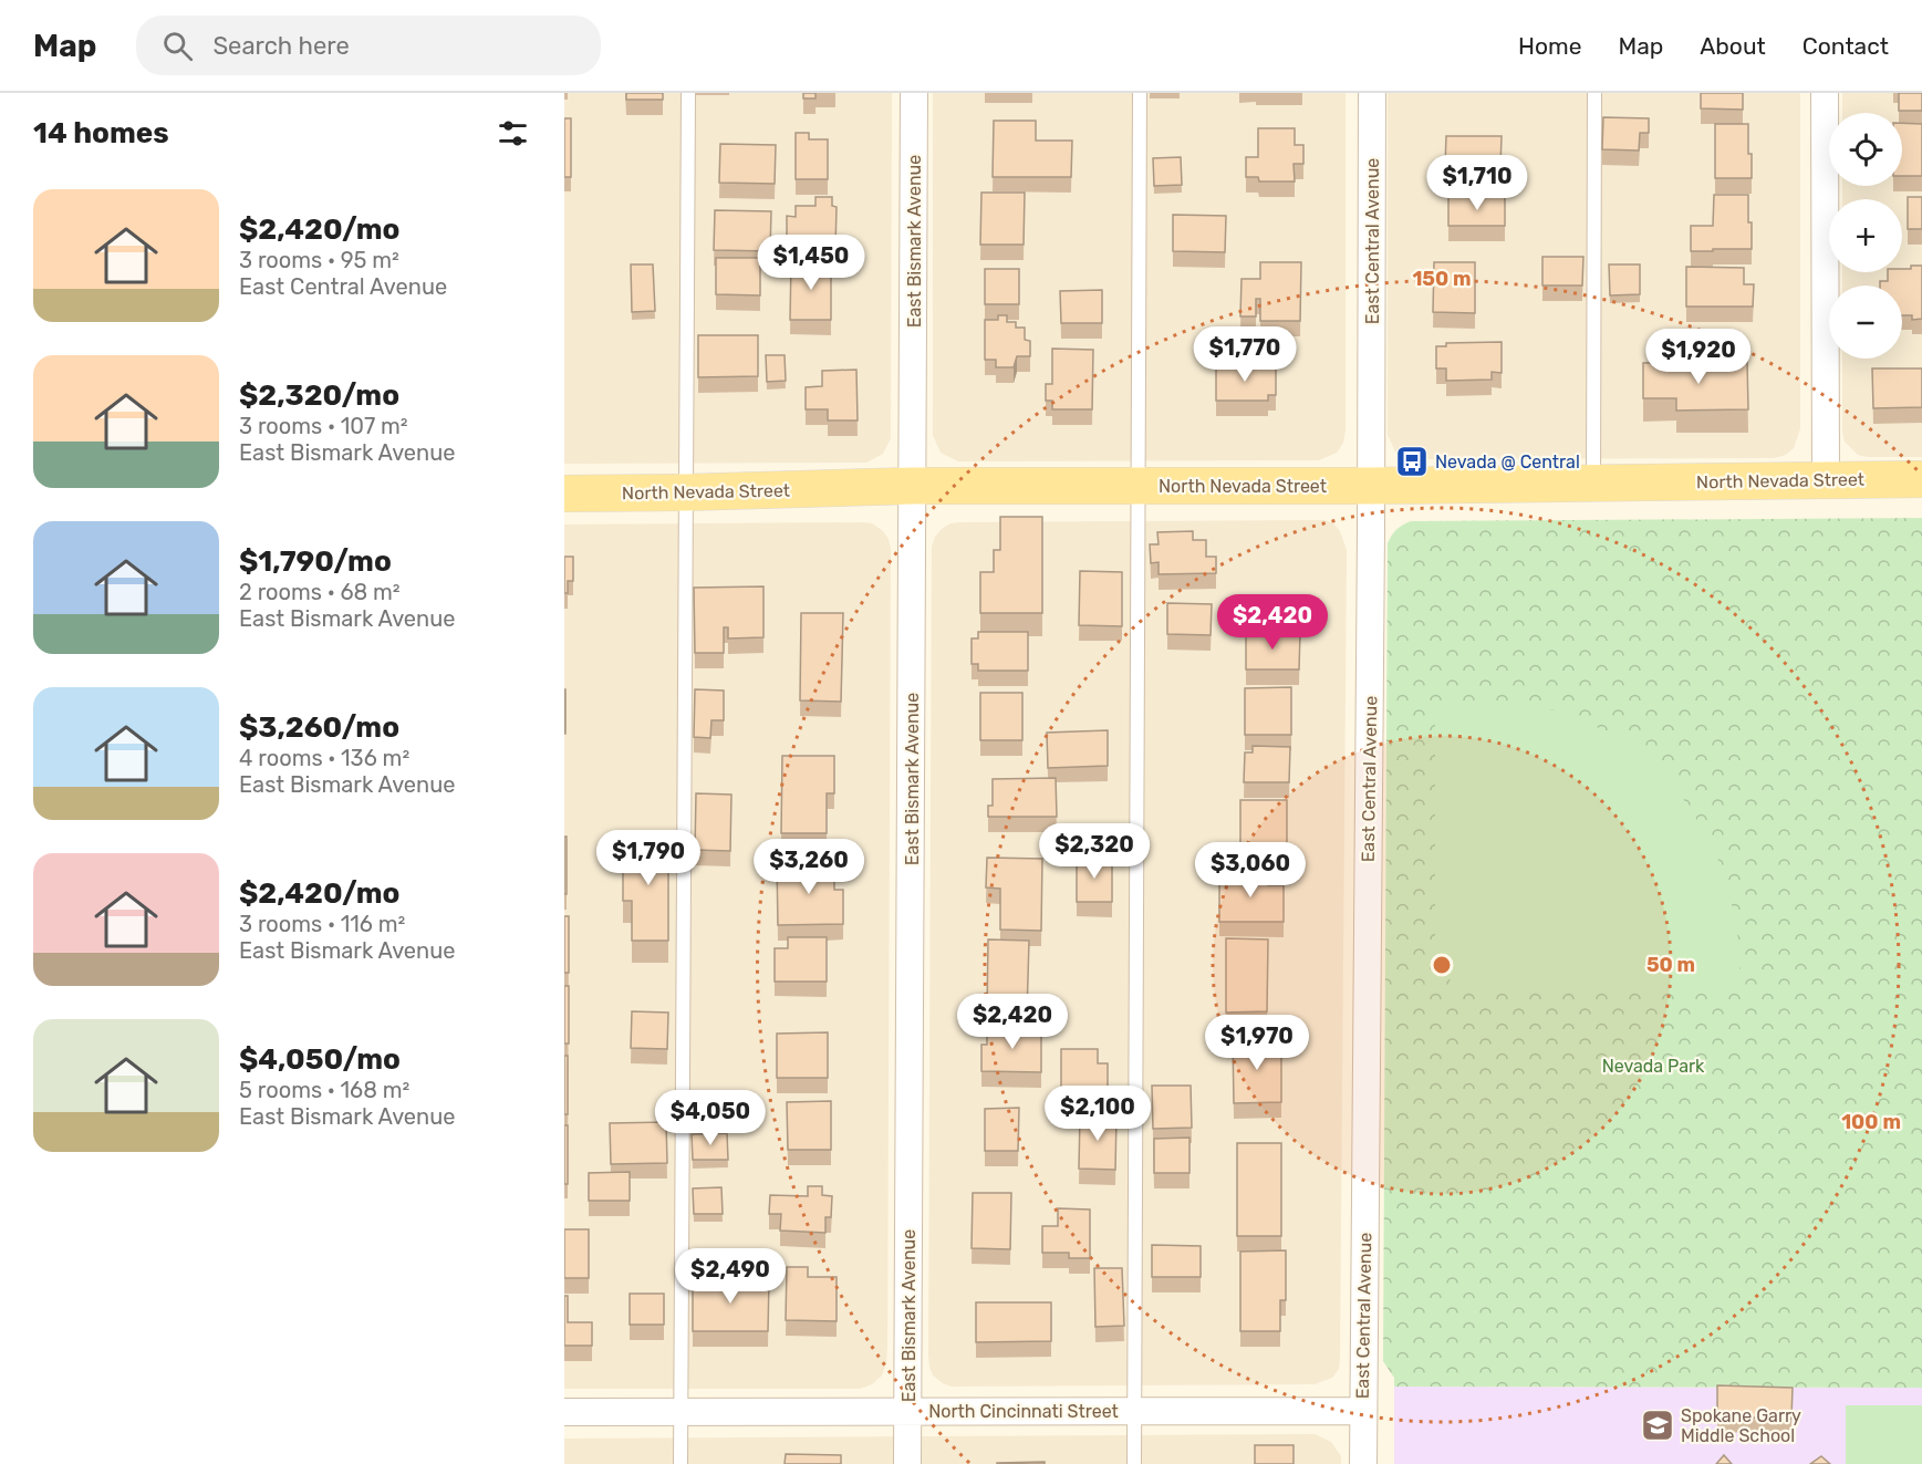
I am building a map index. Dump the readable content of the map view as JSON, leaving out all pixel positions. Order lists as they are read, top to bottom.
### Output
{
  "streets": {
    "main road": ["North Nevada Street"],
    "street": ["East Bismark Avenue", "East Central Avenue", "North Cincinnati Street"]
  },
  "crossings": [
    ["East Bismark Avenue", "North Nevada Street"],
    ["East Bismark Avenue", "North Cincinnati Street"],
    ["East Central Avenue", "North Nevada Street"],
    ["East Central Avenue", "North Cincinnati Street"]
  ],
  "parks": ["Nevada Park"],
  "places": {
    "bus stop": ["Nevada @ Central"],
    "school or university": ["Spokane Garry Middle School"]
  },
  "page": {
    "header": "Map",
    "search": "Search here",
    "nav": [
      "Home",
      "Map",
      "About",
      "Contact"
    ],
    "heading": "14 homes",
    "map_buttons": ["+", "−"],
    "price": [
      "$1,710",
      "$1,450",
      "$1,770",
      "$1,920",
      "$2,420",
      "$2,320",
      "$1,790",
      "$3,260",
      "$3,060",
      "$2,420",
      "$1,970",
      "$2,100",
      "$4,050",
      "$2,490"
    ],
    "list": [
      {
        "name": "$2,420/mo",
        "note": "3 rooms · 95 m² · East Central Avenue"
      },
      {
        "name": "$2,320/mo",
        "note": "3 rooms · 107 m² · East Bismark Avenue"
      },
      {
        "name": "$1,790/mo",
        "note": "2 rooms · 68 m² · East Bismark Avenue"
      },
      {
        "name": "$3,260/mo",
        "note": "4 rooms · 136 m² · East Bismark Avenue"
      },
      {
        "name": "$2,420/mo",
        "note": "3 rooms · 116 m² · East Bismark Avenue"
      },
      {
        "name": "$4,050/mo",
        "note": "5 rooms · 168 m² · East Bismark Avenue"
      }
    ]
  },
  "rings": ["150 m", "50 m", "100 m"]
}
